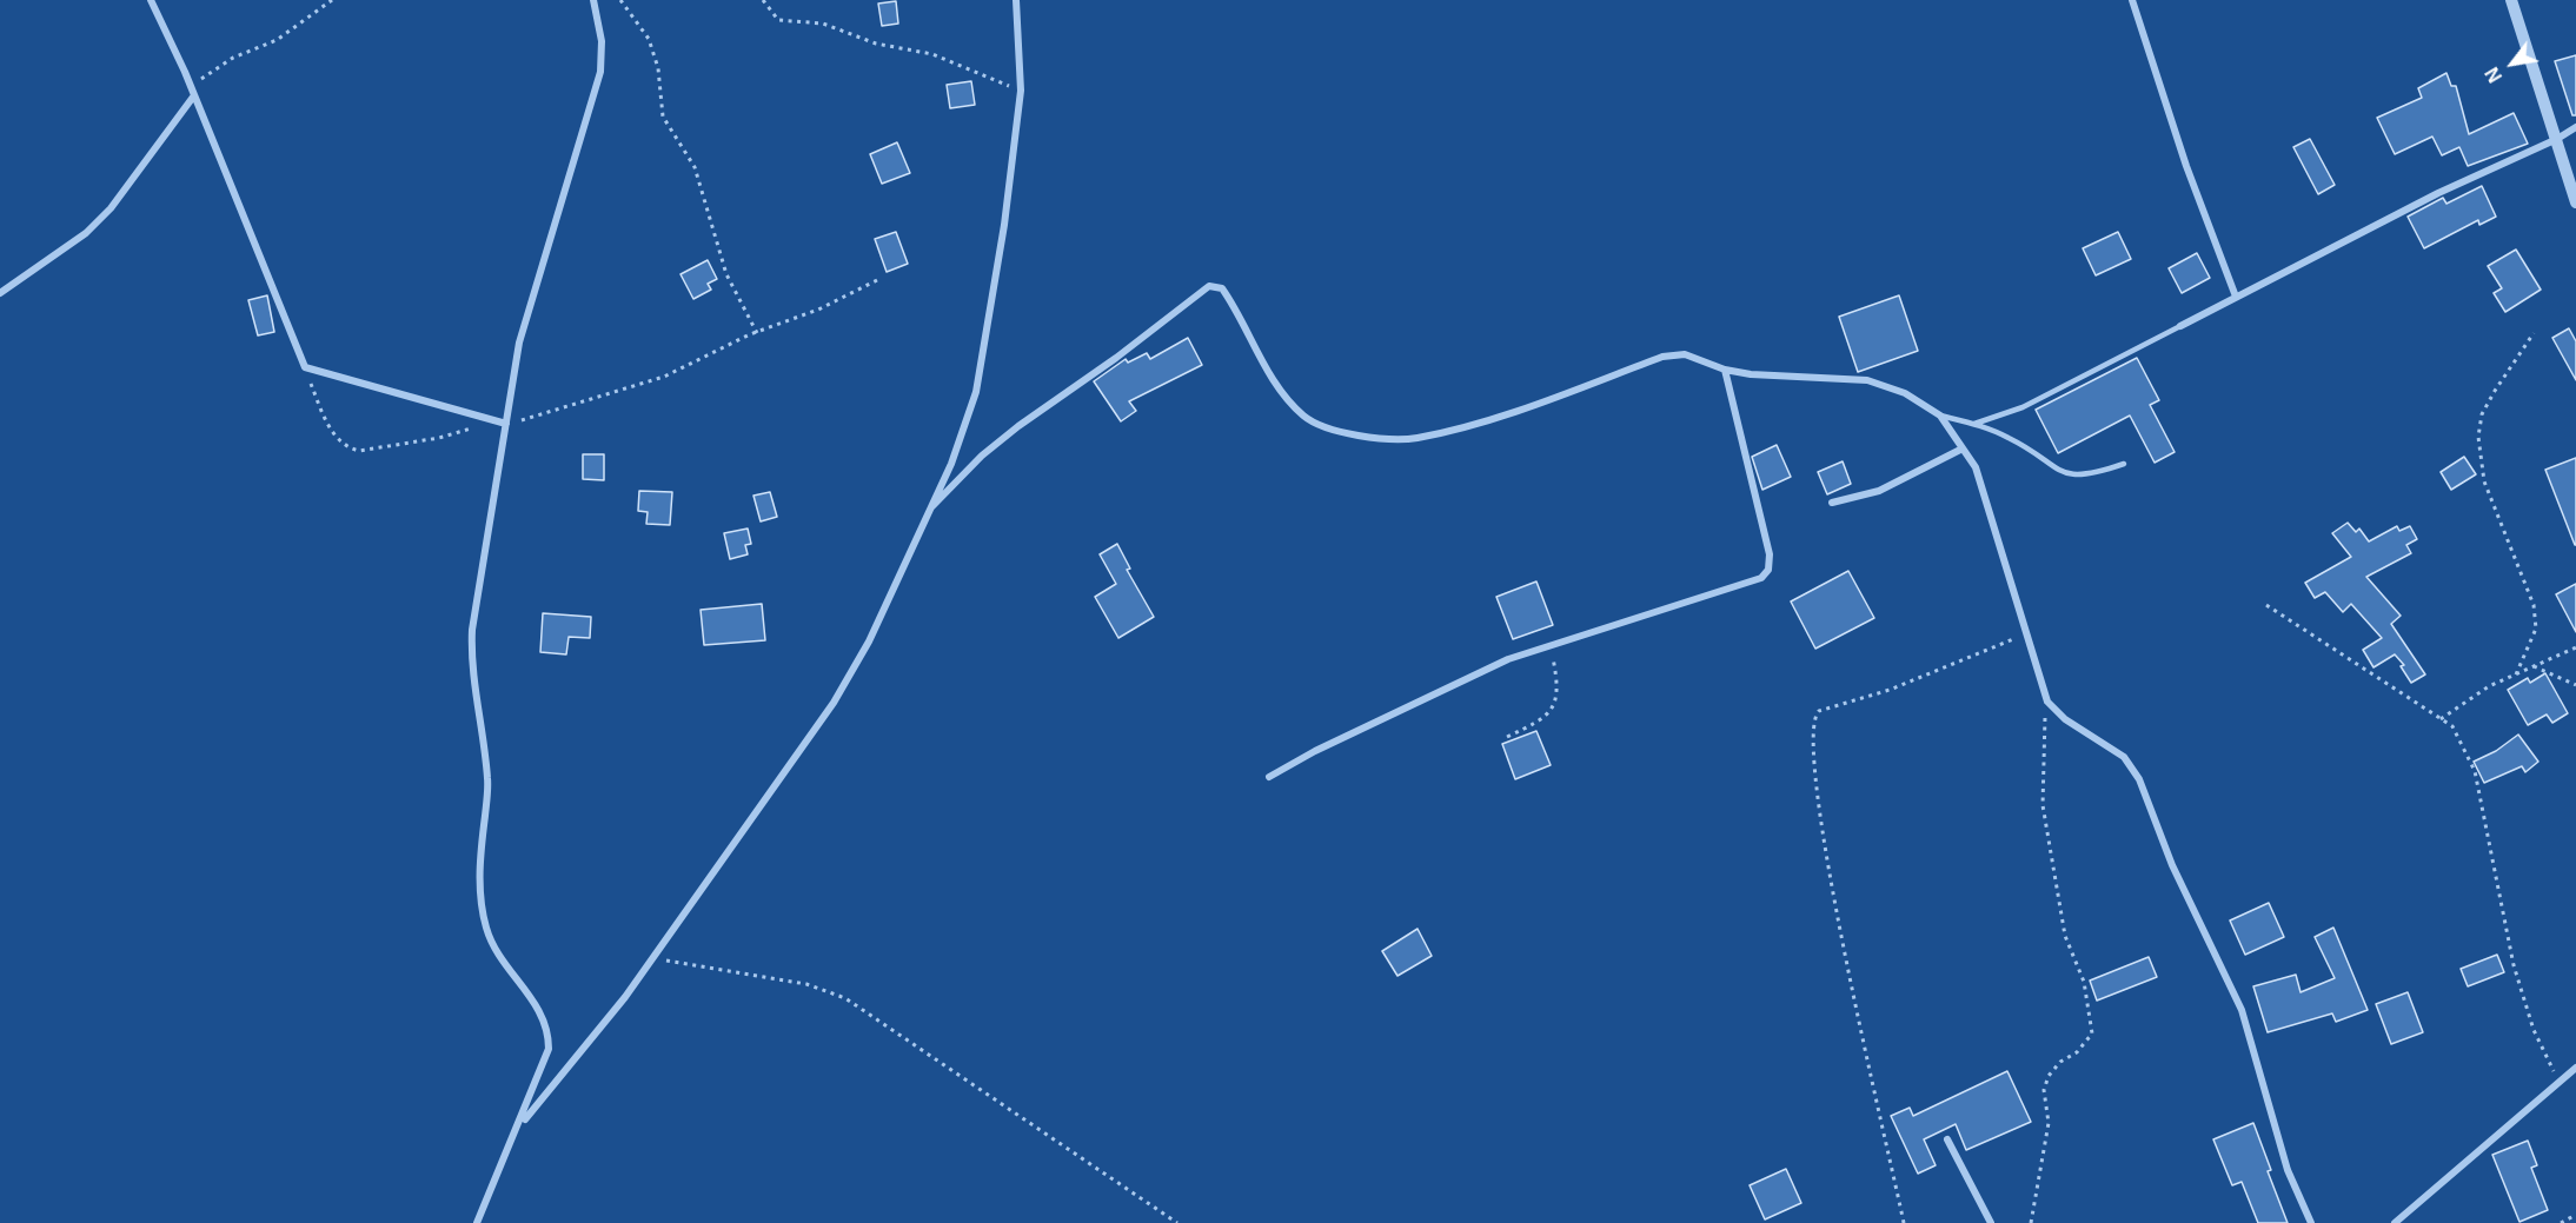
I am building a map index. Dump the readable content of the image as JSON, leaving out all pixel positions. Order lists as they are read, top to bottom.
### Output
{
  "north": "bottom left"
}
